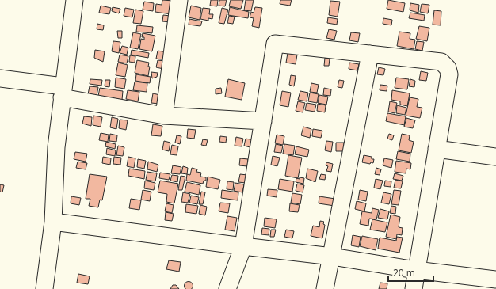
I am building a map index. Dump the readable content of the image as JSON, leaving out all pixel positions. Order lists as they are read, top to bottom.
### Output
{
  "scale_bar": "20 m"
}
